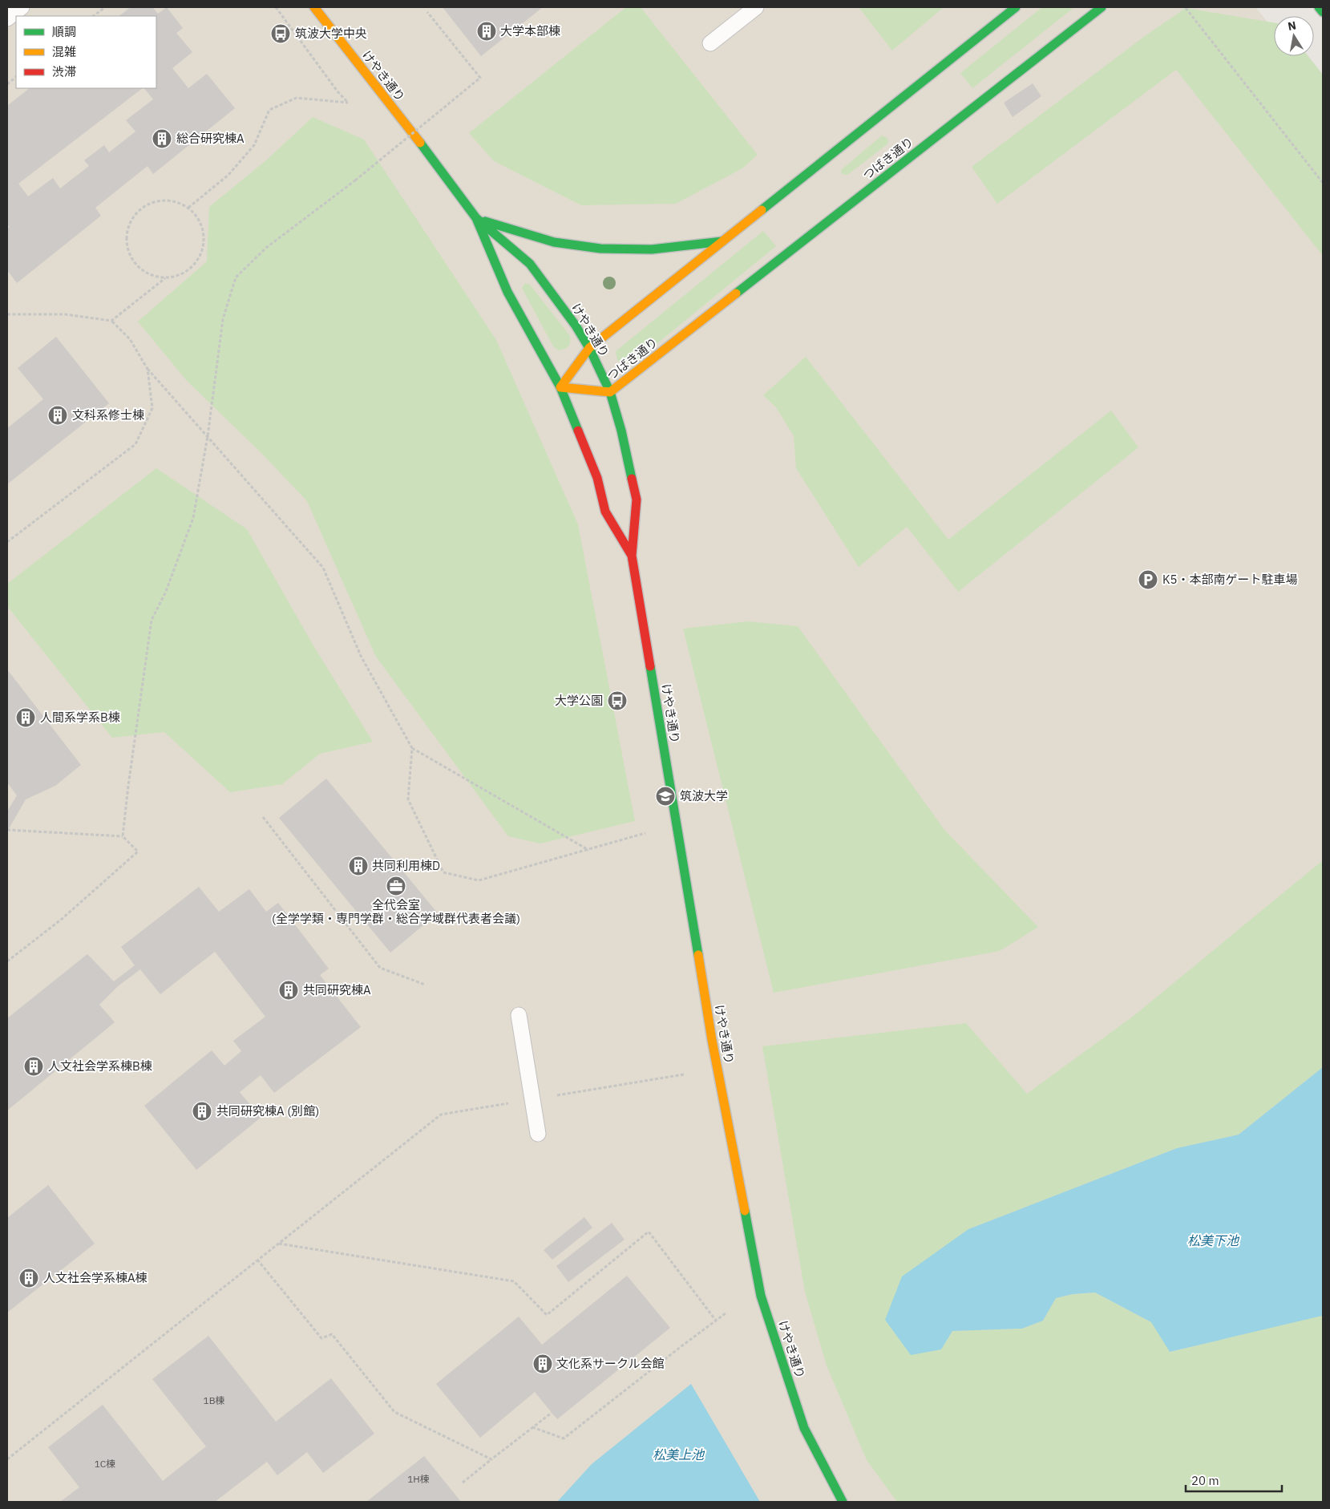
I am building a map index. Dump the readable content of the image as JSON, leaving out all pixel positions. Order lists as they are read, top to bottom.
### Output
{
  "streets": {
    "street": ["けやき通り", "つばき通り"]
  },
  "crossings": [
    ["けやき通り", "つばき通り"]
  ],
  "water": ["松美下池", "松美上池"],
  "places": {
    "building": [
      "大学本部棟",
      "総合研究棟A",
      "文科系修士棟",
      "人間系学系B棟",
      "共同利用棟D",
      "共同研究棟A",
      "人文社会学系棟B棟",
      "共同研究棟A (別館)",
      "人文社会学系棟A棟",
      "文化系サークル会館"
    ],
    "bus stop": ["筑波大学中央", "大学公園"],
    "parking": ["K5・本部南ゲート駐車場"],
    "school or university": ["筑波大学"],
    "office": ["全代会室 (全学学類・専門学群・総合学域群代表者会議)"]
  },
  "house_numbers": ["1B棟", "1C棟", "1H棟"],
  "legend": ["順調", "混雑", "渋滞"],
  "scale_bar": "20 m",
  "north": "top"
}
